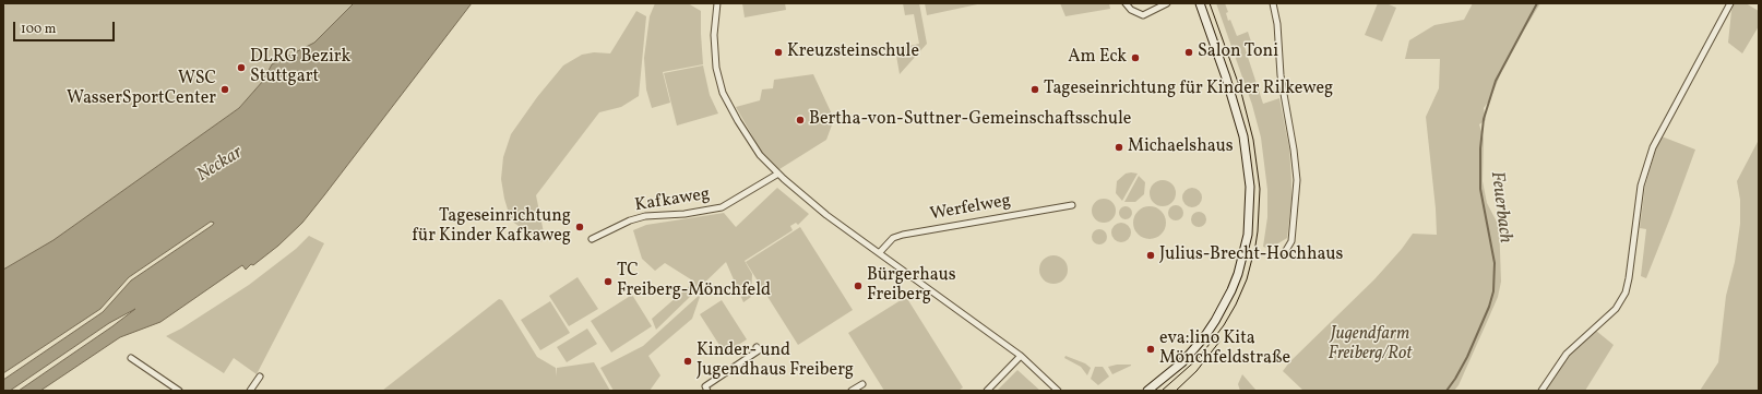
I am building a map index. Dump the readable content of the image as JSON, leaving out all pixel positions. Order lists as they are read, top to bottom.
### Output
{
  "streets": {
    "street": ["Kafkaweg", "Werfelweg"]
  },
  "water": ["Neckar", "Feuerbach"],
  "parks": ["Jugendfarm Freiberg/Rot"],
  "places": [
    "Kreuzsteinschule",
    "Salon Toni",
    "Am Eck",
    "DLRG Bezirk Stuttgart",
    "WSC WasserSportCenter",
    "Tageseinrichtung für Kinder Rilkeweg",
    "Bertha-von-Suttner-Gemeinschaftsschule",
    "Michaelshaus",
    "Tageseinrichtung für Kinder Kafkaweg",
    "Julius-Brecht-Hochhaus",
    "TC Freiberg-Mönchfeld",
    "Bürgerhaus Freiberg",
    "eva:lino Kita Mönchfeldstraße",
    "Kinder- und Jugendhaus Freiberg"
  ],
  "scale_bar": "100 m"
}
